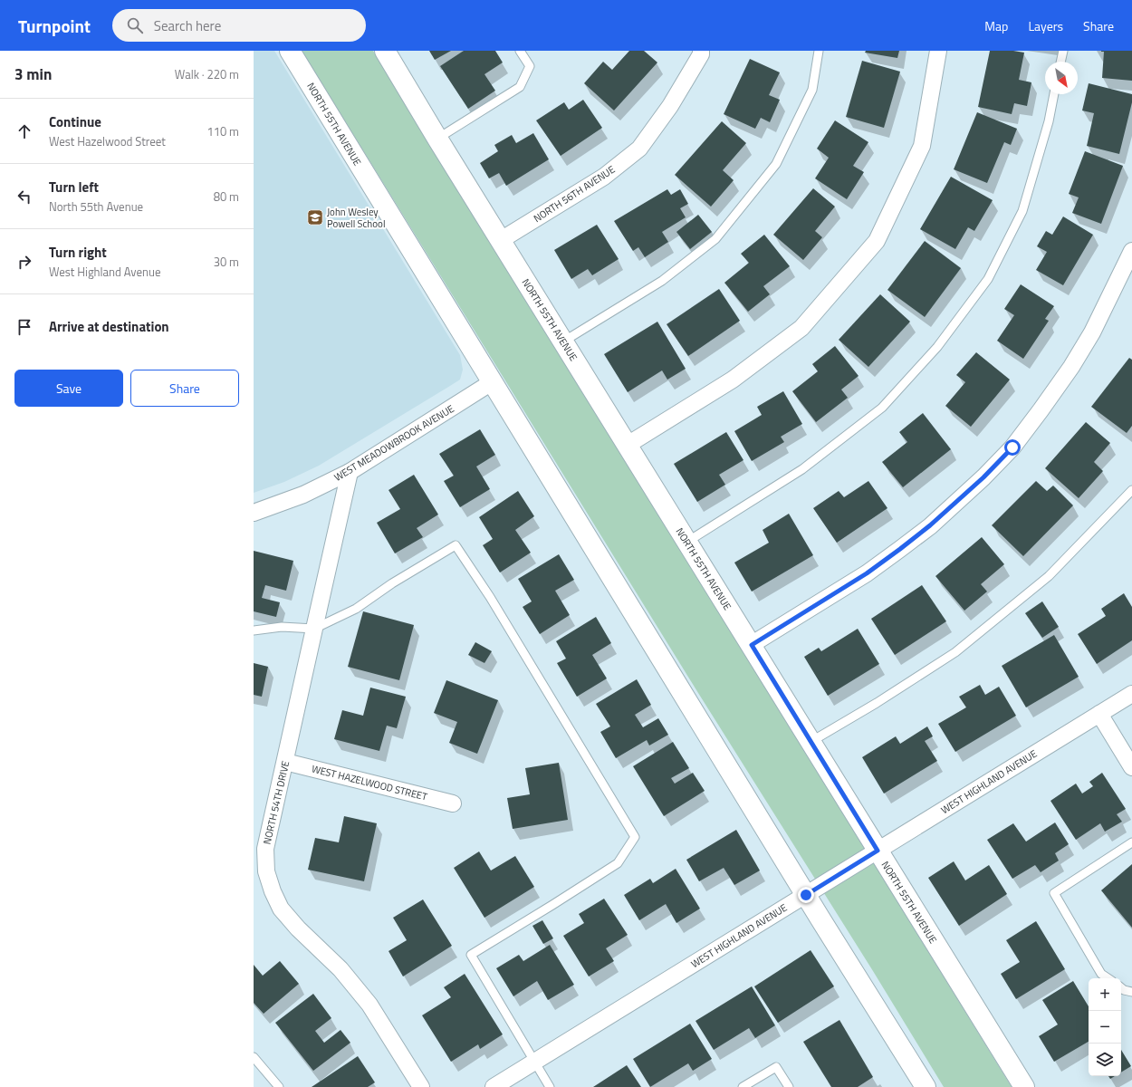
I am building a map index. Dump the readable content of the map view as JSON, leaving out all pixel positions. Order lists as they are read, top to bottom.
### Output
{
  "streets": {
    "street": [
      "NORTH 55TH AVENUE",
      "NORTH 56TH AVENUE",
      "WEST MEADOWBROOK AVENUE",
      "WEST HIGHLAND AVENUE",
      "WEST HAZELWOOD STREET",
      "NORTH 54TH DRIVE"
    ]
  },
  "crossings": [
    ["NORTH 55TH AVENUE", "NORTH 56TH AVENUE"],
    ["NORTH 55TH AVENUE", "WEST MEADOWBROOK AVENUE"],
    ["NORTH 55TH AVENUE", "WEST HIGHLAND AVENUE"],
    ["WEST MEADOWBROOK AVENUE", "NORTH 54TH DRIVE"],
    ["WEST HAZELWOOD STREET", "NORTH 54TH DRIVE"]
  ],
  "places": {
    "school or university": ["John Wesley Powell School"]
  },
  "north": "bottom right",
  "page": {
    "header": "Turnpoint",
    "search": "Search here",
    "nav": ["Map", "Layers", "Share"],
    "heading": ["3 min", "Walk · 220 m"],
    "list": [
      ["Continue", "West Hazelwood Street", "110 m"],
      ["Turn left", "North 55th Avenue", "80 m"],
      ["Turn right", "West Highland Avenue", "30 m"],
      "Arrive at destination"
    ],
    "buttons": ["Save", "Share"],
    "map_buttons": ["+", "−"]
  }
}
